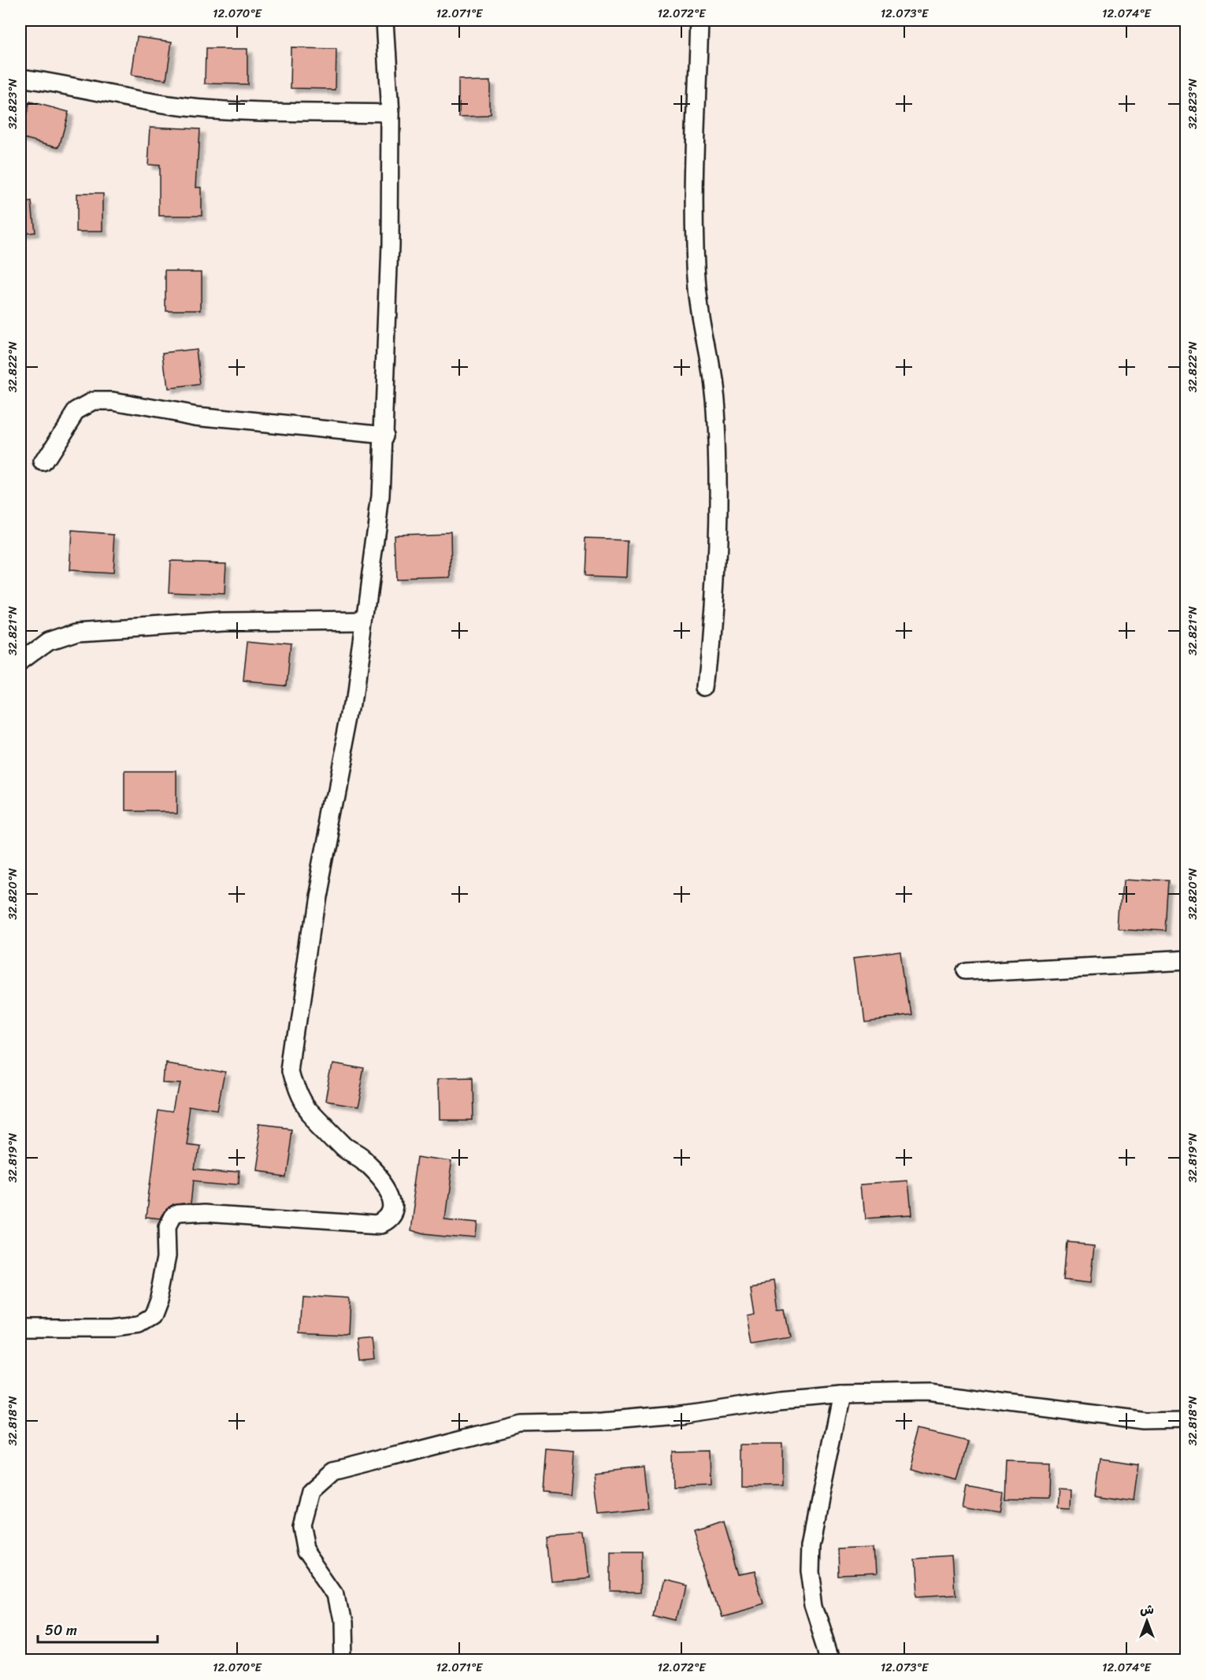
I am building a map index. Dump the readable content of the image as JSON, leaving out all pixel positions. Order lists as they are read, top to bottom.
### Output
{
  "scale_bar": "50 m",
  "north": "top",
  "coordinates": [
    "12.070°E",
    "12.071°E",
    "12.072°E",
    "12.073°E",
    "12.074°E",
    "32.823°N",
    "32.822°N",
    "32.821°N",
    "32.820°N",
    "32.819°N",
    "32.818°N"
  ]
}
